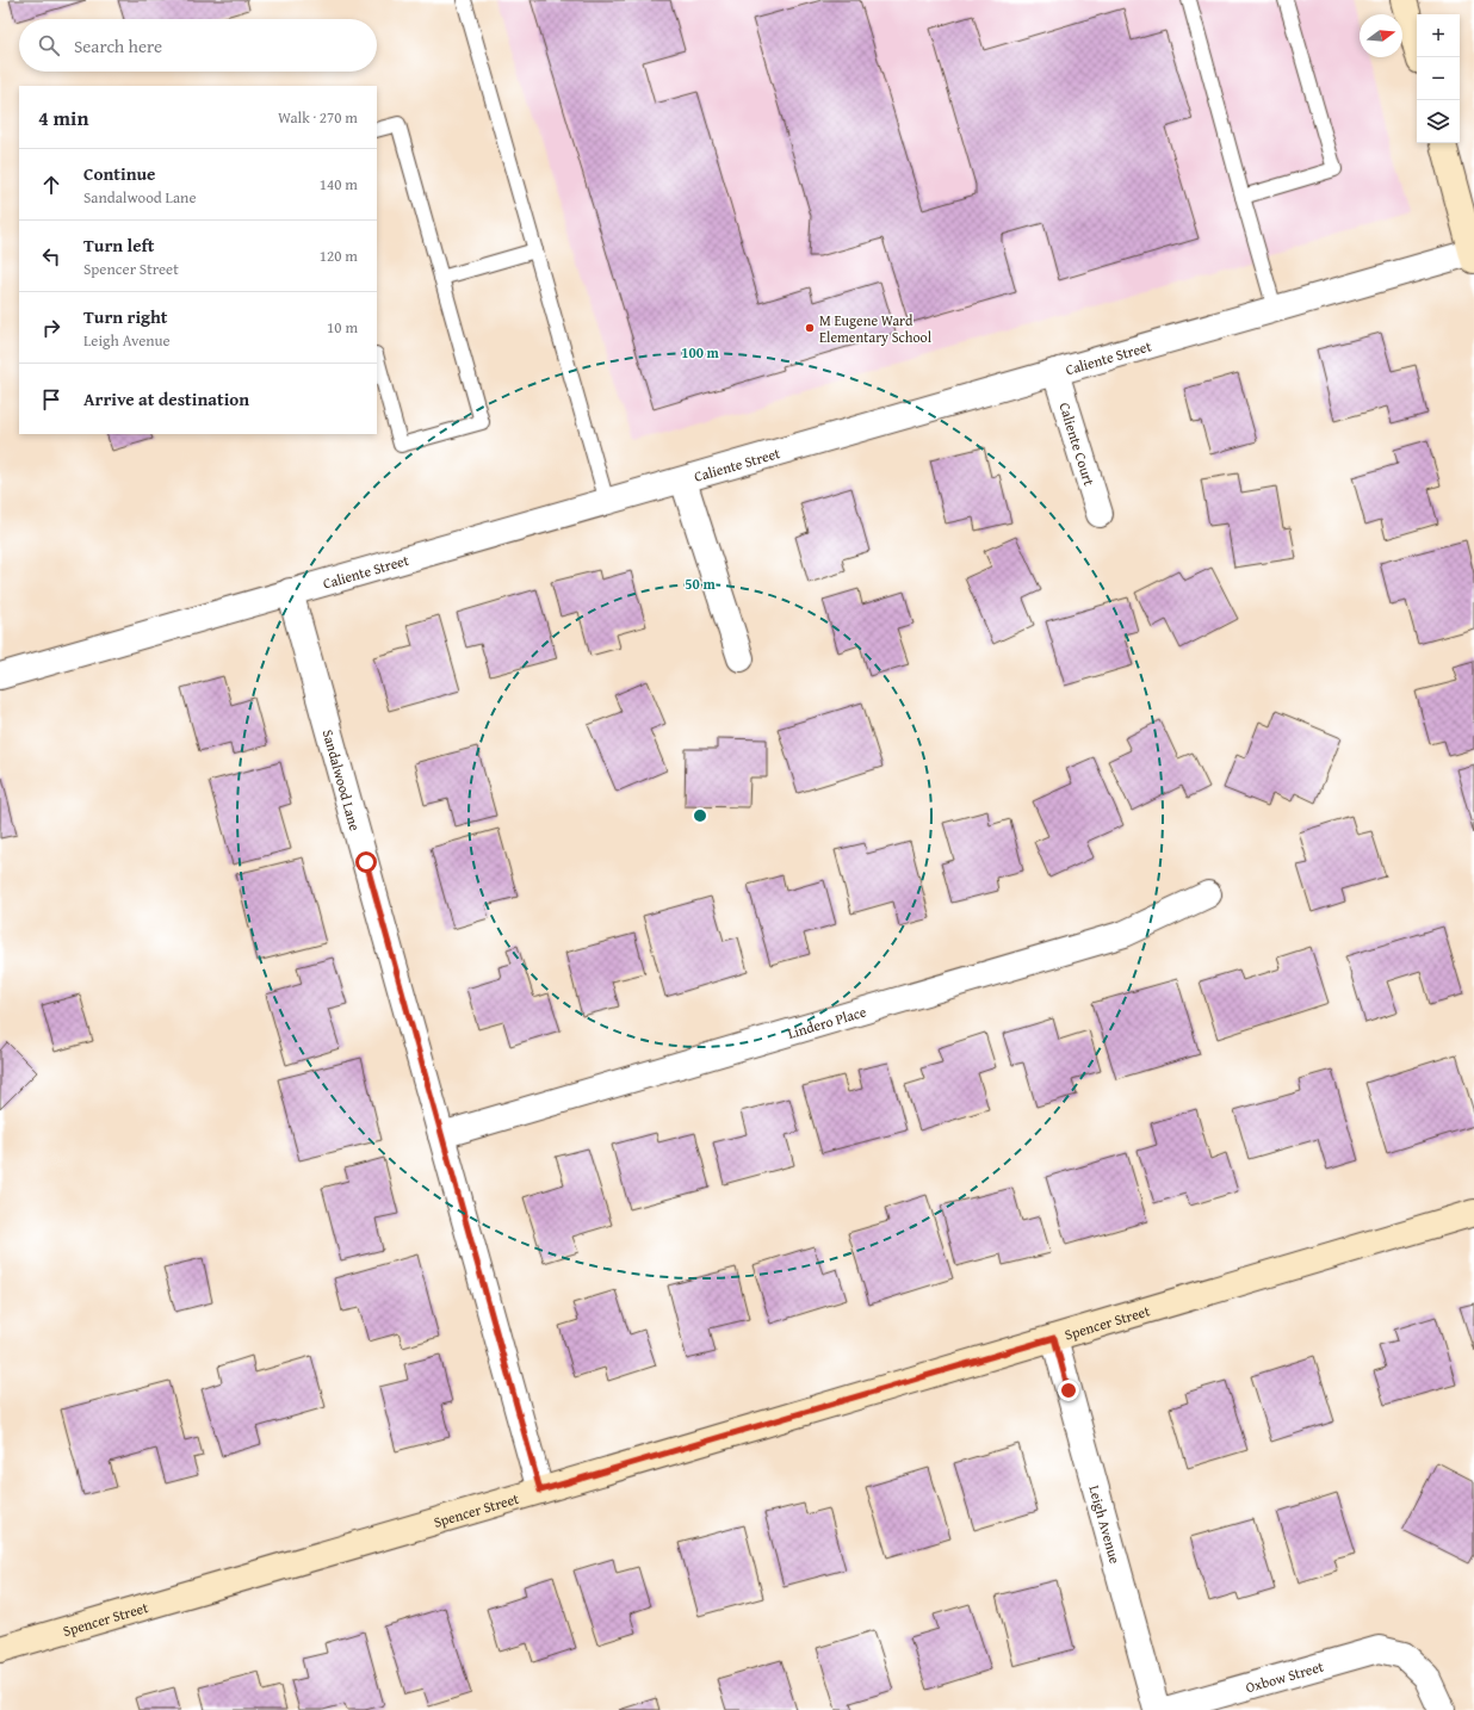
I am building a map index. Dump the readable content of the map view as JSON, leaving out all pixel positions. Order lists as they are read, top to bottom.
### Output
{
  "streets": {
    "street": [
      "Caliente Street",
      "Caliente Court",
      "Sandalwood Lane",
      "Lindero Place",
      "Spencer Street",
      "Leigh Avenue",
      "Oxbow Street"
    ]
  },
  "crossings": [
    ["Caliente Street", "Caliente Court"],
    ["Caliente Street", "Sandalwood Lane"],
    ["Sandalwood Lane", "Lindero Place"],
    ["Sandalwood Lane", "Spencer Street"],
    ["Spencer Street", "Leigh Avenue"]
  ],
  "places": ["M Eugene Ward Elementary School"],
  "north": "right",
  "page": {
    "map_buttons": ["+", "−"],
    "search": "Search here",
    "heading": ["4 min", "Walk · 270 m"],
    "list": [
      ["Continue", "Sandalwood Lane", "140 m"],
      ["Turn left", "Spencer Street", "120 m"],
      ["Turn right", "Leigh Avenue", "10 m"],
      "Arrive at destination"
    ]
  },
  "rings": ["100 m", "50 m"]
}
